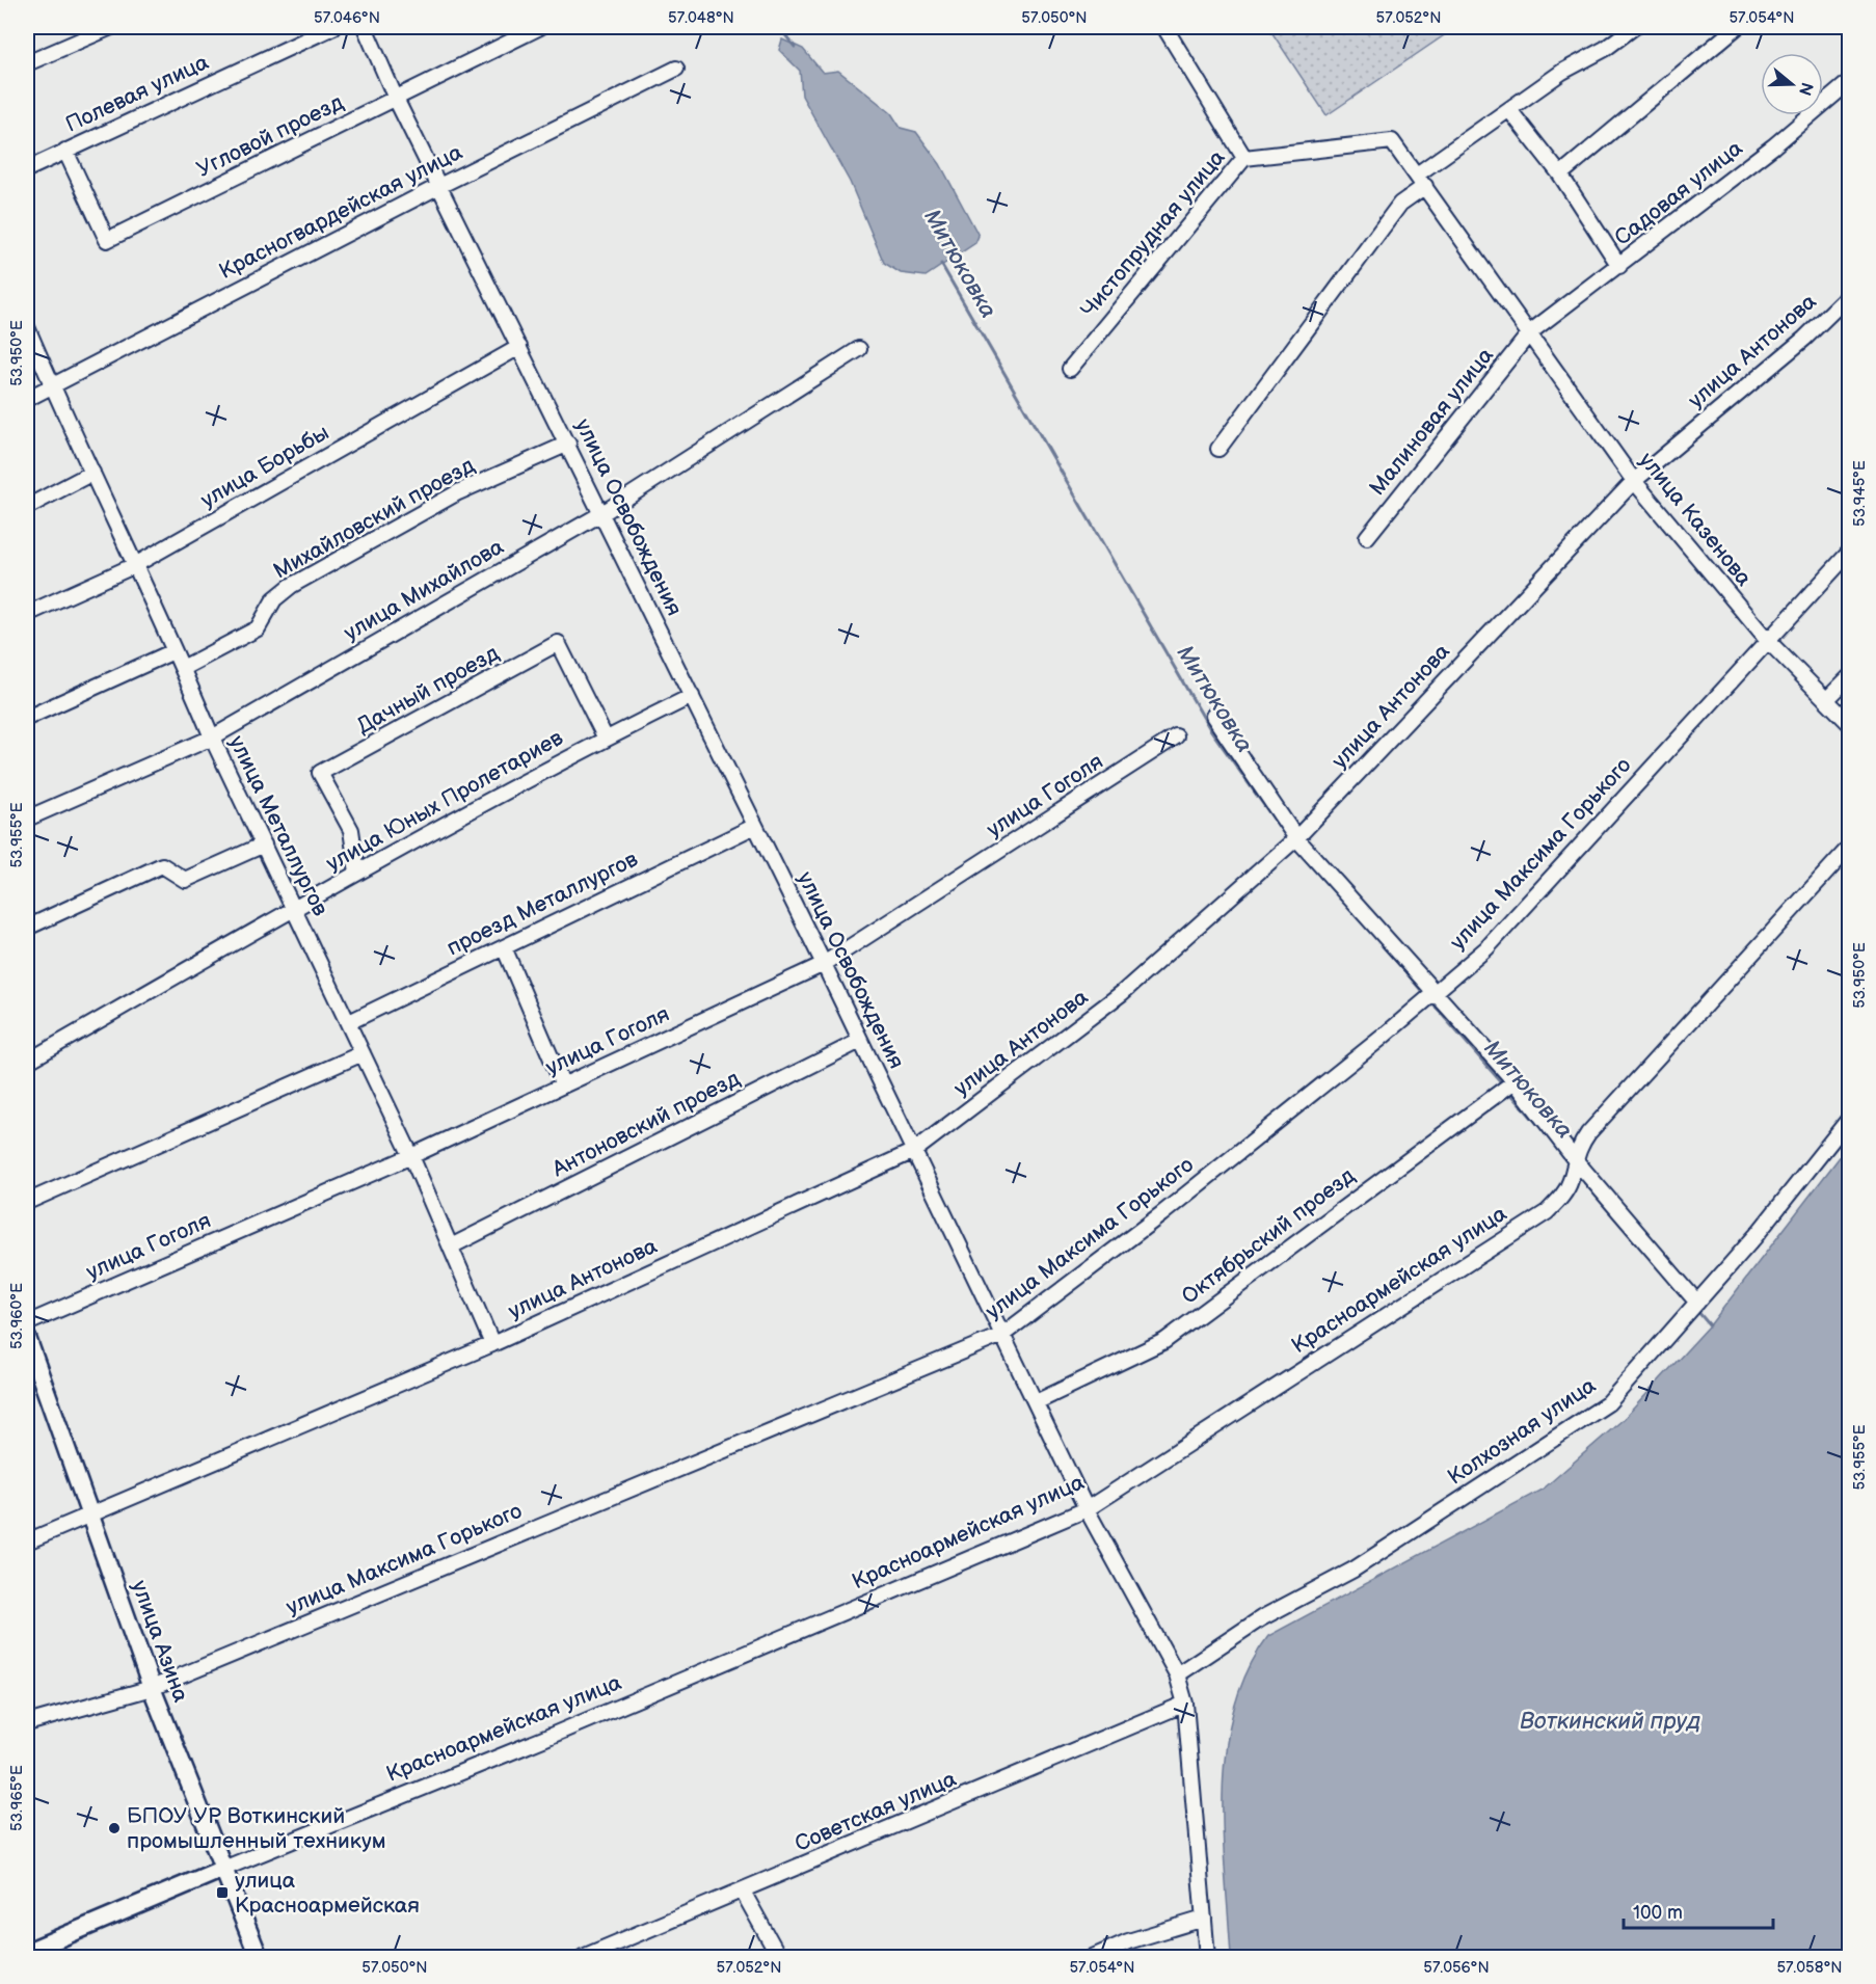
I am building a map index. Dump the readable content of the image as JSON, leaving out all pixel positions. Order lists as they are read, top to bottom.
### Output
{
  "streets": {
    "main road": ["Красноармейская улица", "улица Азина"],
    "street": [
      "Полевая улица",
      "Угловой проезд",
      "Садовая улица",
      "Красногвардейская улица",
      "Чистопрудная улица",
      "улица Антонова",
      "Малиновая улица",
      "улица Борьбы",
      "улица Освобождения",
      "Михайловский проезд",
      "улица Казенова",
      "улица Михайлова",
      "Дачный проезд",
      "улица Гоголя",
      "улица Юных Пролетариев",
      "улица Металлургов",
      "улица Максима Горького",
      "проезд Металлургов",
      "Антоновский проезд",
      "Октябрьский проезд",
      "Колхозная улица",
      "Советская улица"
    ]
  },
  "crossings": [
    ["Полевая улица", "Угловой проезд"],
    ["Угловой проезд", "улица Освобождения"],
    ["Садовая улица", "Малиновая улица"],
    ["Садовая улица", "улица Казенова"],
    ["Красногвардейская улица", "улица Освобождения"],
    ["Красногвардейская улица", "улица Металлургов"],
    ["Чистопрудная улица", "улица Казенова"],
    ["улица Антонова", "улица Освобождения"],
    ["улица Антонова", "улица Казенова"],
    ["улица Антонова", "улица Металлургов"],
    ["улица Антонова", "улица Азина"],
    ["Малиновая улица", "улица Казенова"],
    ["улица Борьбы", "улица Освобождения"],
    ["улица Борьбы", "улица Металлургов"],
    ["улица Освобождения", "Михайловский проезд"],
    ["улица Освобождения", "улица Михайлова"],
    ["улица Освобождения", "улица Гоголя"],
    ["улица Освобождения", "улица Юных Пролетариев"],
    ["улица Освобождения", "улица Максима Горького"],
    ["улица Освобождения", "проезд Металлургов"],
    ["улица Освобождения", "Антоновский проезд"],
    ["улица Освобождения", "Октябрьский проезд"],
    ["улица Освобождения", "Красноармейская улица"],
    ["улица Освобождения", "Колхозная улица"],
    ["улица Освобождения", "Советская улица"],
    ["Михайловский проезд", "улица Металлургов"],
    ["улица Казенова", "улица Максима Горького"],
    ["улица Михайлова", "улица Металлургов"],
    ["Дачный проезд", "улица Юных Пролетариев"],
    ["улица Гоголя", "улица Металлургов"],
    ["улица Юных Пролетариев", "улица Металлургов"],
    ["улица Металлургов", "проезд Металлургов"],
    ["улица Металлургов", "Антоновский проезд"],
    ["улица Максима Горького", "улица Азина"],
    ["Красноармейская улица", "улица Азина"]
  ],
  "water": ["Митюковка", "Воткинский пруд"],
  "places": {
    "other": ["БПОУ УР Воткинский промышленный техникум"],
    "transit": ["улица Красноармейская"]
  },
  "scale_bar": "100 m",
  "north": "right",
  "coordinates": [
    "57.046°N",
    "57.048°N",
    "57.050°N",
    "57.052°N",
    "57.054°N",
    "53.950°E",
    "53.945°E",
    "53.955°E",
    "53.960°E",
    "53.965°E",
    "57.056°N",
    "57.058°N"
  ]
}
